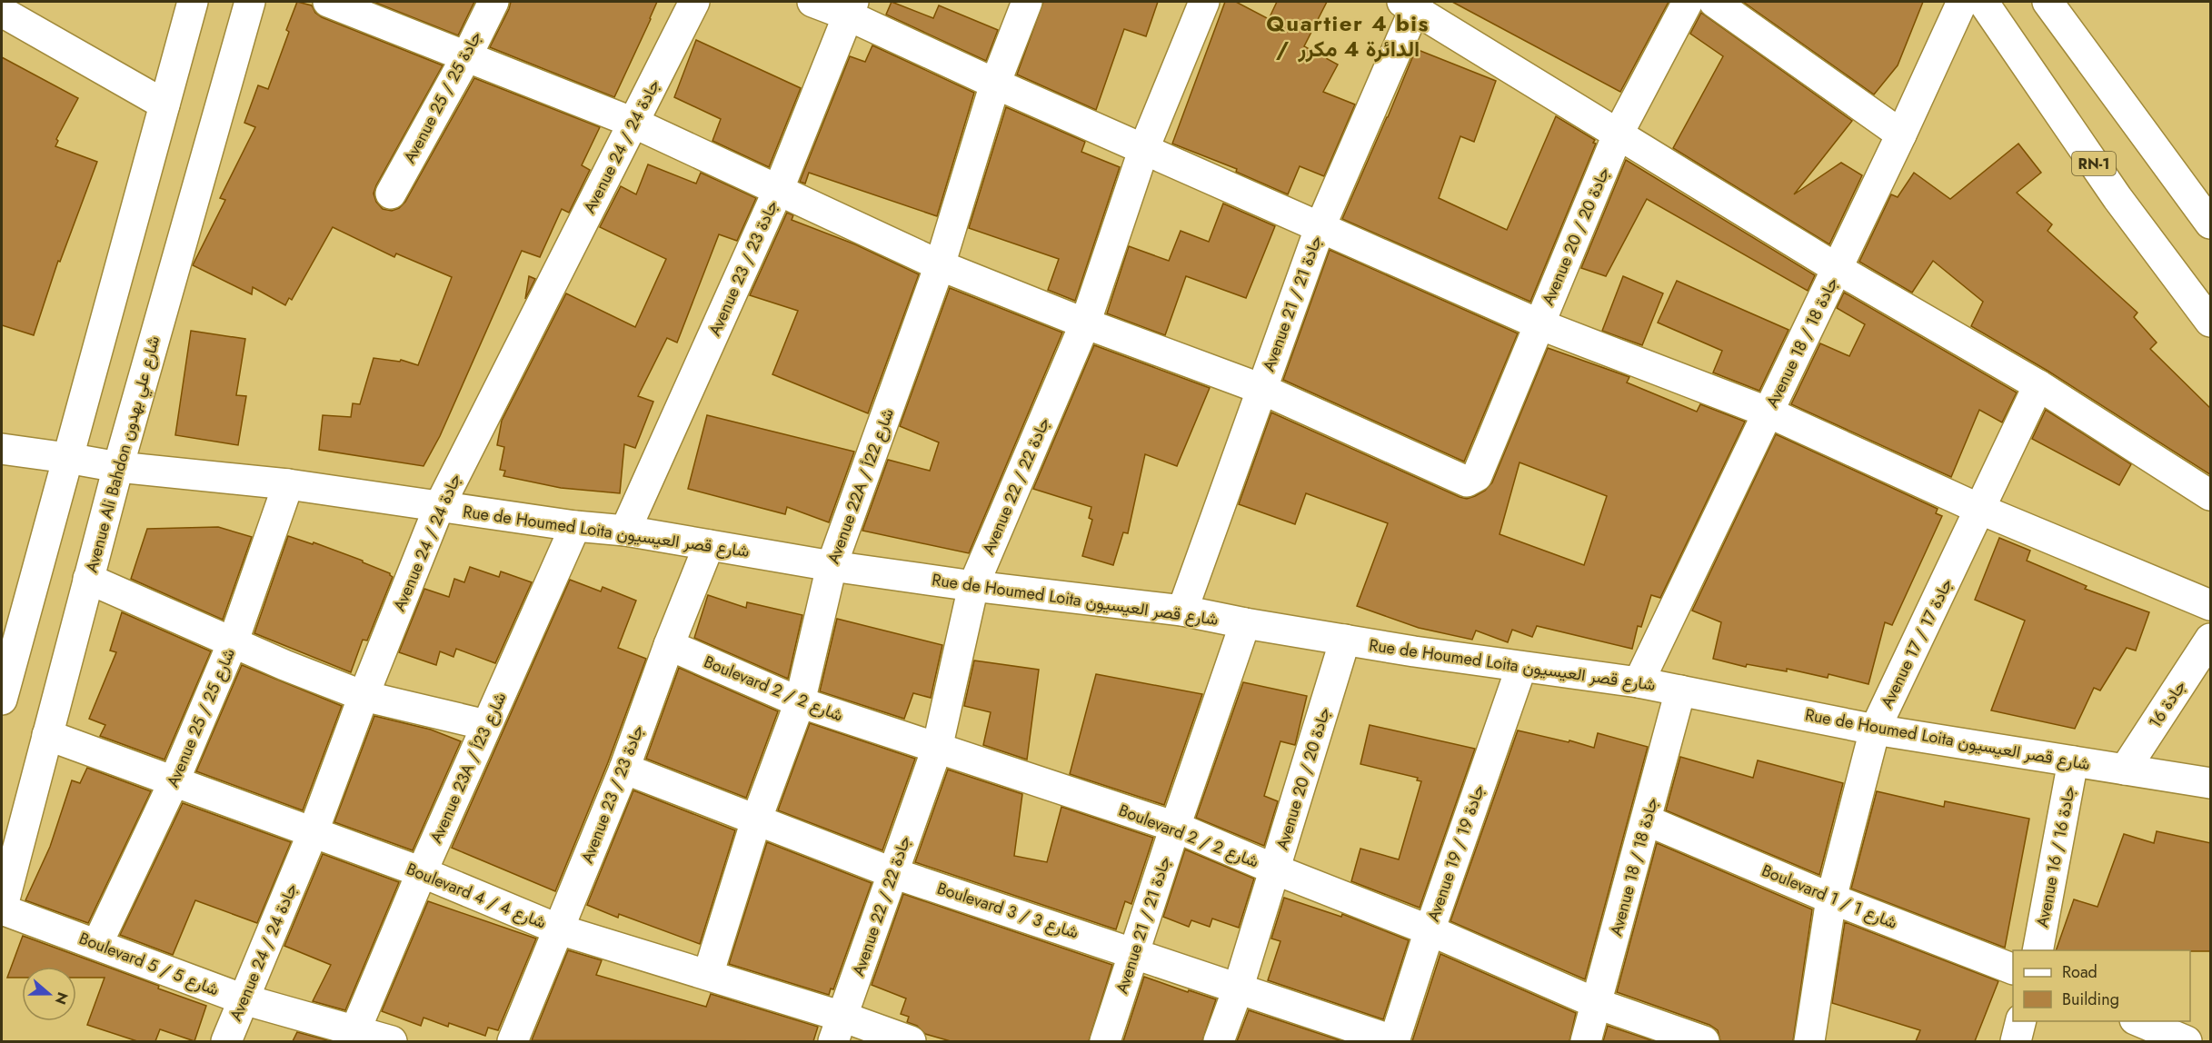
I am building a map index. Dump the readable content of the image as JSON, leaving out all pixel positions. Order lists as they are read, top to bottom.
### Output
{
  "streets": {
    "street": [
      "Avenue 25 / جادة 25",
      "Avenue 24 / جادة 24",
      "RN-1",
      "Avenue 20 / جادة 20",
      "Avenue 23 / جادة 23",
      "Avenue 21 / جادة 21",
      "Avenue 18 / جادة 18",
      "Avenue Ali Bahdon شارع علي بهدون",
      "Avenue 22A / شارع 22أ",
      "Avenue 22 / جادة 22",
      "Rue de Houmed Loita شارع قصر العيسيون",
      "Avenue 17 / جادة 17",
      "Boulevard 2 / شارع 2",
      "جادة 16",
      "Avenue 25 / شارع 25",
      "Avenue 23A / شارع 23أ",
      "Avenue 19 / جادة 19",
      "Avenue 16 / جادة 16",
      "Boulevard 4 / شارع 4",
      "Boulevard 1 / شارع 1",
      "Boulevard 3 / شارع 3",
      "Boulevard 5 / شارع 5"
    ]
  },
  "crossings": [
    ["Avenue 24 / جادة 24", "Rue de Houmed Loita شارع قصر العيسيون"],
    ["Avenue 24 / جادة 24", "Boulevard 4 / شارع 4"],
    ["Avenue 24 / جادة 24", "Boulevard 5 / شارع 5"],
    ["Avenue 20 / جادة 20", "Avenue 21 / جادة 21"],
    ["Avenue 20 / جادة 20", "Rue de Houmed Loita شارع قصر العيسيون"],
    ["Avenue 20 / جادة 20", "Boulevard 2 / شارع 2"],
    ["Avenue 20 / جادة 20", "Boulevard 3 / شارع 3"],
    ["Avenue 23 / جادة 23", "Rue de Houmed Loita شارع قصر العيسيون"],
    ["Avenue 23 / جادة 23", "Boulevard 2 / شارع 2"],
    ["Avenue 23 / جادة 23", "Boulevard 4 / شارع 4"],
    ["Avenue 23 / جادة 23", "Boulevard 3 / شارع 3"],
    ["Avenue 21 / جادة 21", "Rue de Houmed Loita شارع قصر العيسيون"],
    ["Avenue 21 / جادة 21", "Boulevard 2 / شارع 2"],
    ["Avenue 21 / جادة 21", "Boulevard 3 / شارع 3"],
    ["Avenue 18 / جادة 18", "Rue de Houmed Loita شارع قصر العيسيون"],
    ["Avenue 18 / جادة 18", "Boulevard 2 / شارع 2"],
    ["Avenue 18 / جادة 18", "Boulevard 1 / شارع 1"],
    ["Avenue Ali Bahdon شارع علي بهدون", "Rue de Houmed Loita شارع قصر العيسيون"],
    ["Avenue Ali Bahdon شارع علي بهدون", "Boulevard 4 / شارع 4"],
    ["Avenue Ali Bahdon شارع علي بهدون", "Boulevard 5 / شارع 5"],
    ["Avenue 22A / شارع 22أ", "Rue de Houmed Loita شارع قصر العيسيون"],
    ["Avenue 22A / شارع 22أ", "Boulevard 2 / شارع 2"],
    ["Avenue 22A / شارع 22أ", "Boulevard 4 / شارع 4"],
    ["Avenue 22A / شارع 22أ", "Boulevard 3 / شارع 3"],
    ["Avenue 22 / جادة 22", "Rue de Houmed Loita شارع قصر العيسيون"],
    ["Avenue 22 / جادة 22", "Boulevard 2 / شارع 2"],
    ["Avenue 22 / جادة 22", "Boulevard 4 / شارع 4"],
    ["Avenue 22 / جادة 22", "Boulevard 3 / شارع 3"],
    ["Rue de Houmed Loita شارع قصر العيسيون", "Avenue 17 / جادة 17"],
    ["Rue de Houmed Loita شارع قصر العيسيون", "جادة 16"],
    ["Rue de Houmed Loita شارع قصر العيسيون", "Avenue 25 / شارع 25"],
    ["Rue de Houmed Loita شارع قصر العيسيون", "Avenue 23A / شارع 23أ"],
    ["Rue de Houmed Loita شارع قصر العيسيون", "Avenue 19 / جادة 19"],
    ["Rue de Houmed Loita شارع قصر العيسيون", "Avenue 16 / جادة 16"],
    ["Avenue 17 / جادة 17", "Boulevard 1 / شارع 1"],
    ["Boulevard 2 / شارع 2", "Avenue 19 / جادة 19"],
    ["Avenue 25 / شارع 25", "Boulevard 4 / شارع 4"],
    ["Avenue 25 / شارع 25", "Boulevard 5 / شارع 5"],
    ["Avenue 23A / شارع 23أ", "Boulevard 4 / شارع 4"],
    ["Avenue 23A / شارع 23أ", "Boulevard 5 / شارع 5"],
    ["Avenue 19 / جادة 19", "Boulevard 3 / شارع 3"]
  ],
  "districts": ["Quartier 4 bis / الدائرة 4 مكرر"],
  "legend": ["Road", "Building"],
  "north": "right"
}
